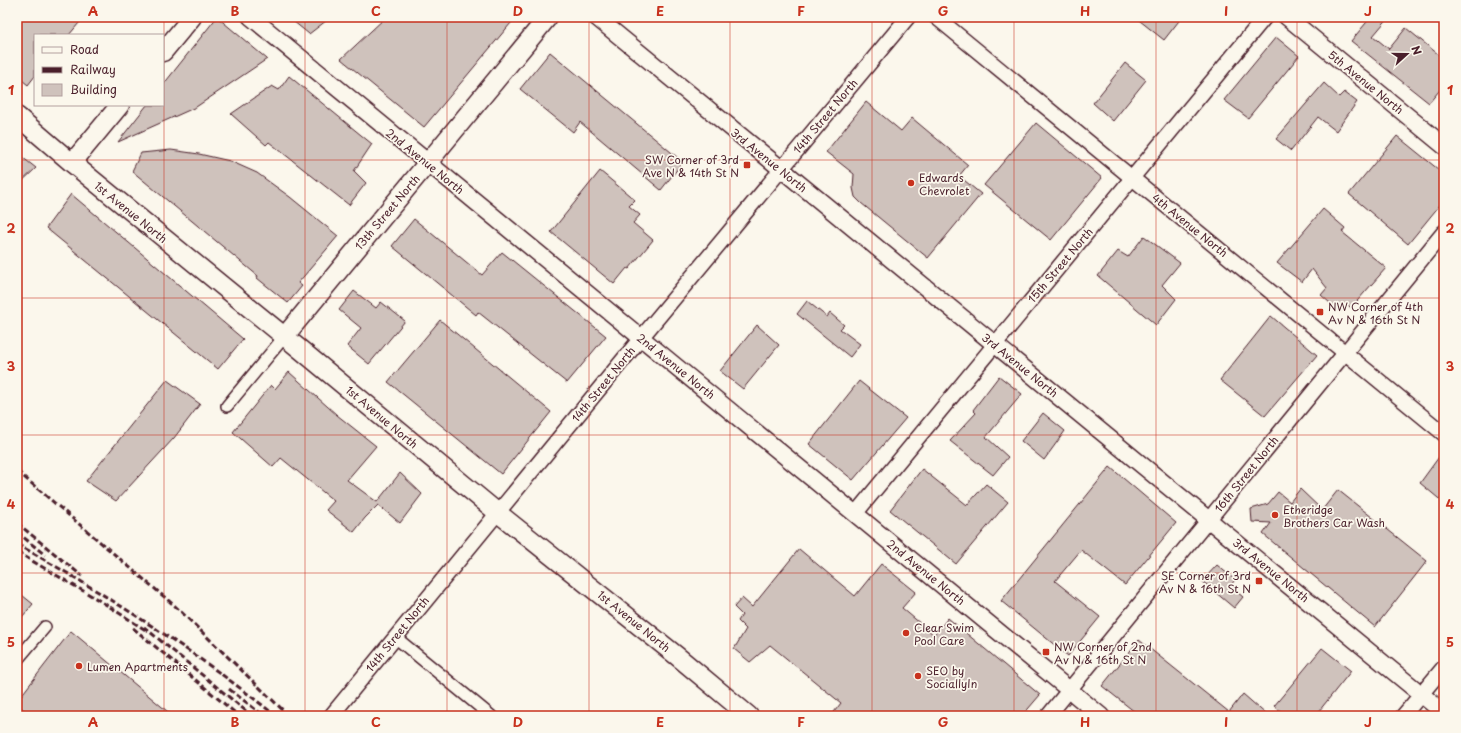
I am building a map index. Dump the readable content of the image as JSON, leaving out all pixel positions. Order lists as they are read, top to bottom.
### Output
{
  "streets": {
    "main road": [
      "5th Avenue North",
      "3rd Avenue North",
      "2nd Avenue North",
      "1st Avenue North",
      "13th Street North"
    ],
    "street": [
      "14th Street North",
      "4th Avenue North",
      "15th Street North",
      "16th Street North"
    ]
  },
  "crossings": [
    ["14th Street North", "3rd Avenue North"],
    ["14th Street North", "2nd Avenue North"],
    ["14th Street North", "1st Avenue North"],
    ["3rd Avenue North", "15th Street North"],
    ["3rd Avenue North", "16th Street North"],
    ["2nd Avenue North", "13th Street North"],
    ["2nd Avenue North", "15th Street North"],
    ["2nd Avenue North", "16th Street North"],
    ["1st Avenue North", "13th Street North"],
    ["4th Avenue North", "15th Street North"],
    ["4th Avenue North", "16th Street North"]
  ],
  "places": {
    "transit": [
      "SW Corner of 3rd Ave N & 14th St N",
      "NW Corner of 4th Av N & 16th St N",
      "SE Corner of 3rd Av N & 16th St N",
      "NW Corner of 2nd Av N & 16th St N"
    ],
    "other": [
      "Edwards Chevrolet",
      "Etheridge Brothers Car Wash",
      "Clear Swim Pool Care",
      "Lumen Apartments",
      "SEO by SociallyIn"
    ]
  },
  "legend": ["Road", "Railway", "Building"],
  "north": "right",
  "grid": {
    "columns": [
      "A",
      "B",
      "C",
      "D",
      "E",
      "F",
      "G",
      "H",
      "I",
      "J"
    ],
    "rows": [
      "1",
      "2",
      "3",
      "4",
      "5"
    ]
  }
}
